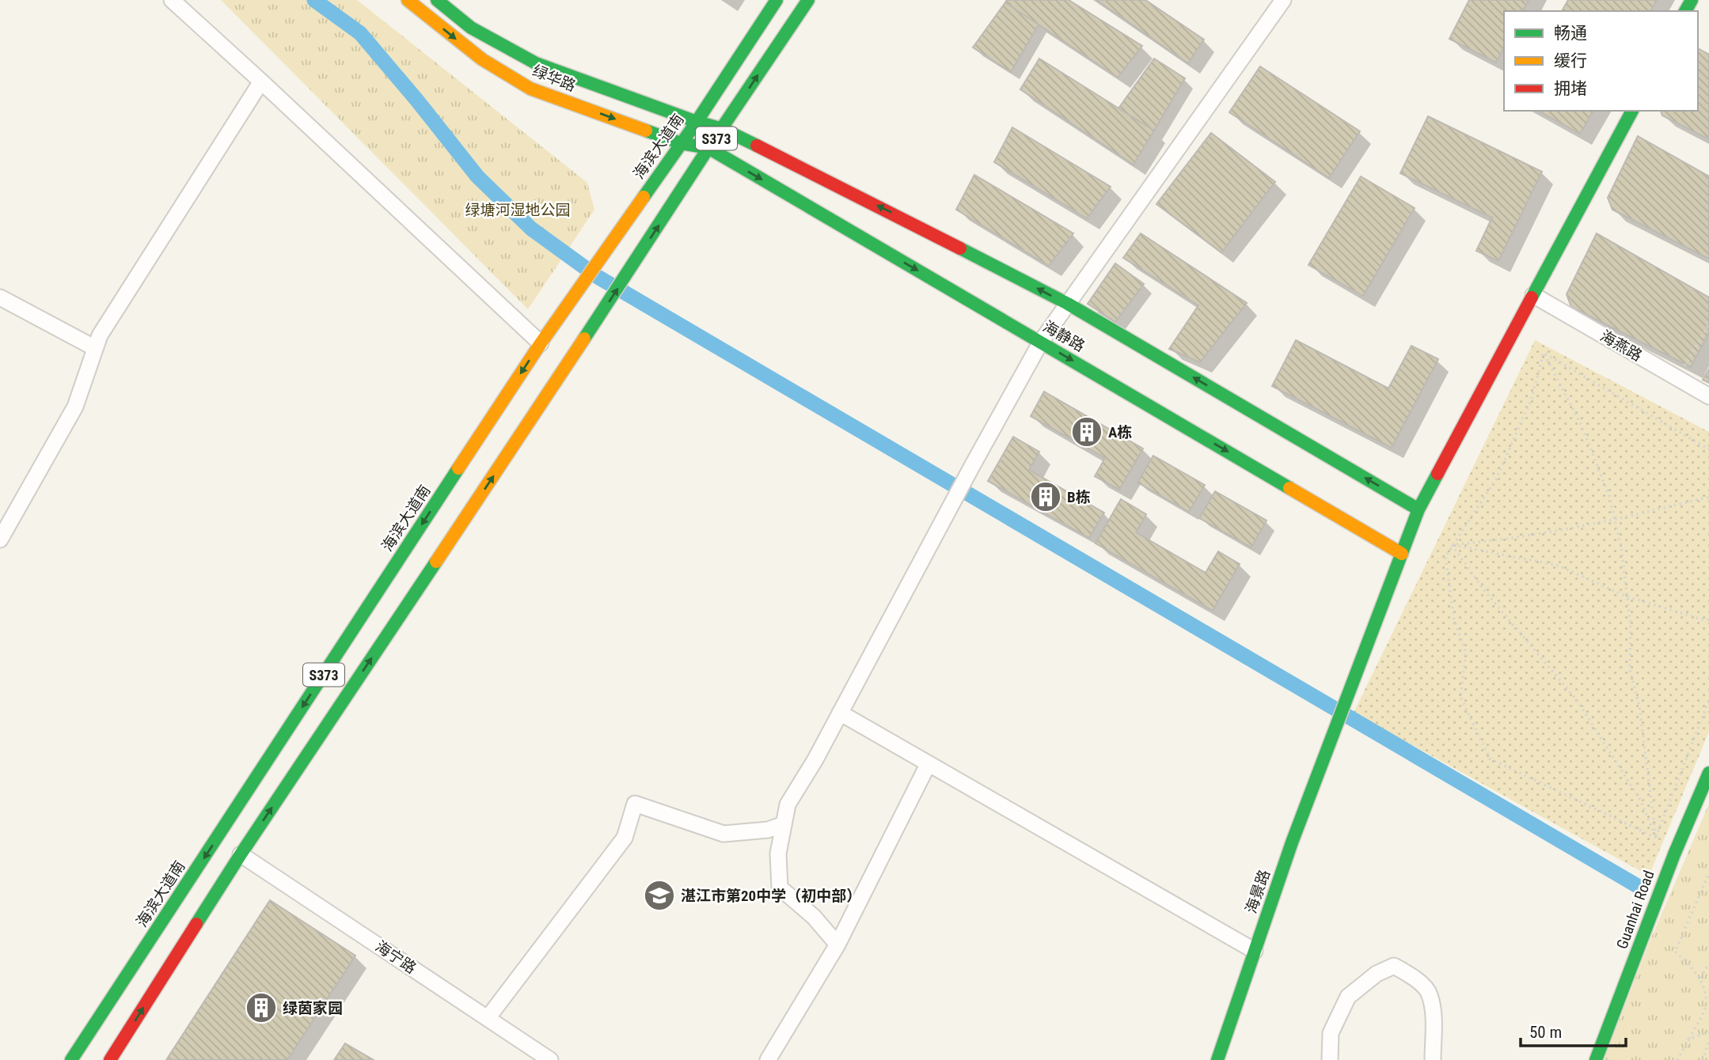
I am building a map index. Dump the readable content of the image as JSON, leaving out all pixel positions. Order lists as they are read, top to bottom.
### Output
{
  "streets": {
    "main road": [
      "绿华路",
      "S373",
      "海滨大道南",
      "海静路",
      "海景路",
      "Guanhai Road"
    ],
    "street": ["海燕路", "海宁路"]
  },
  "crossings": [
    ["绿华路", "S373"],
    ["绿华路", "海滨大道南"],
    ["绿华路", "海静路"],
    ["S373", "海静路"],
    ["S373", "海宁路"],
    ["海静路", "海景路"],
    ["海燕路", "海景路"]
  ],
  "parks": ["绿塘河湿地公园"],
  "places": {
    "building": ["A栋", "B栋", "绿茵家园"],
    "school or university": ["湛江市第20中学（初中部）"]
  },
  "legend": ["畅通", "缓行", "拥堵"],
  "scale_bar": "50 m"
}
